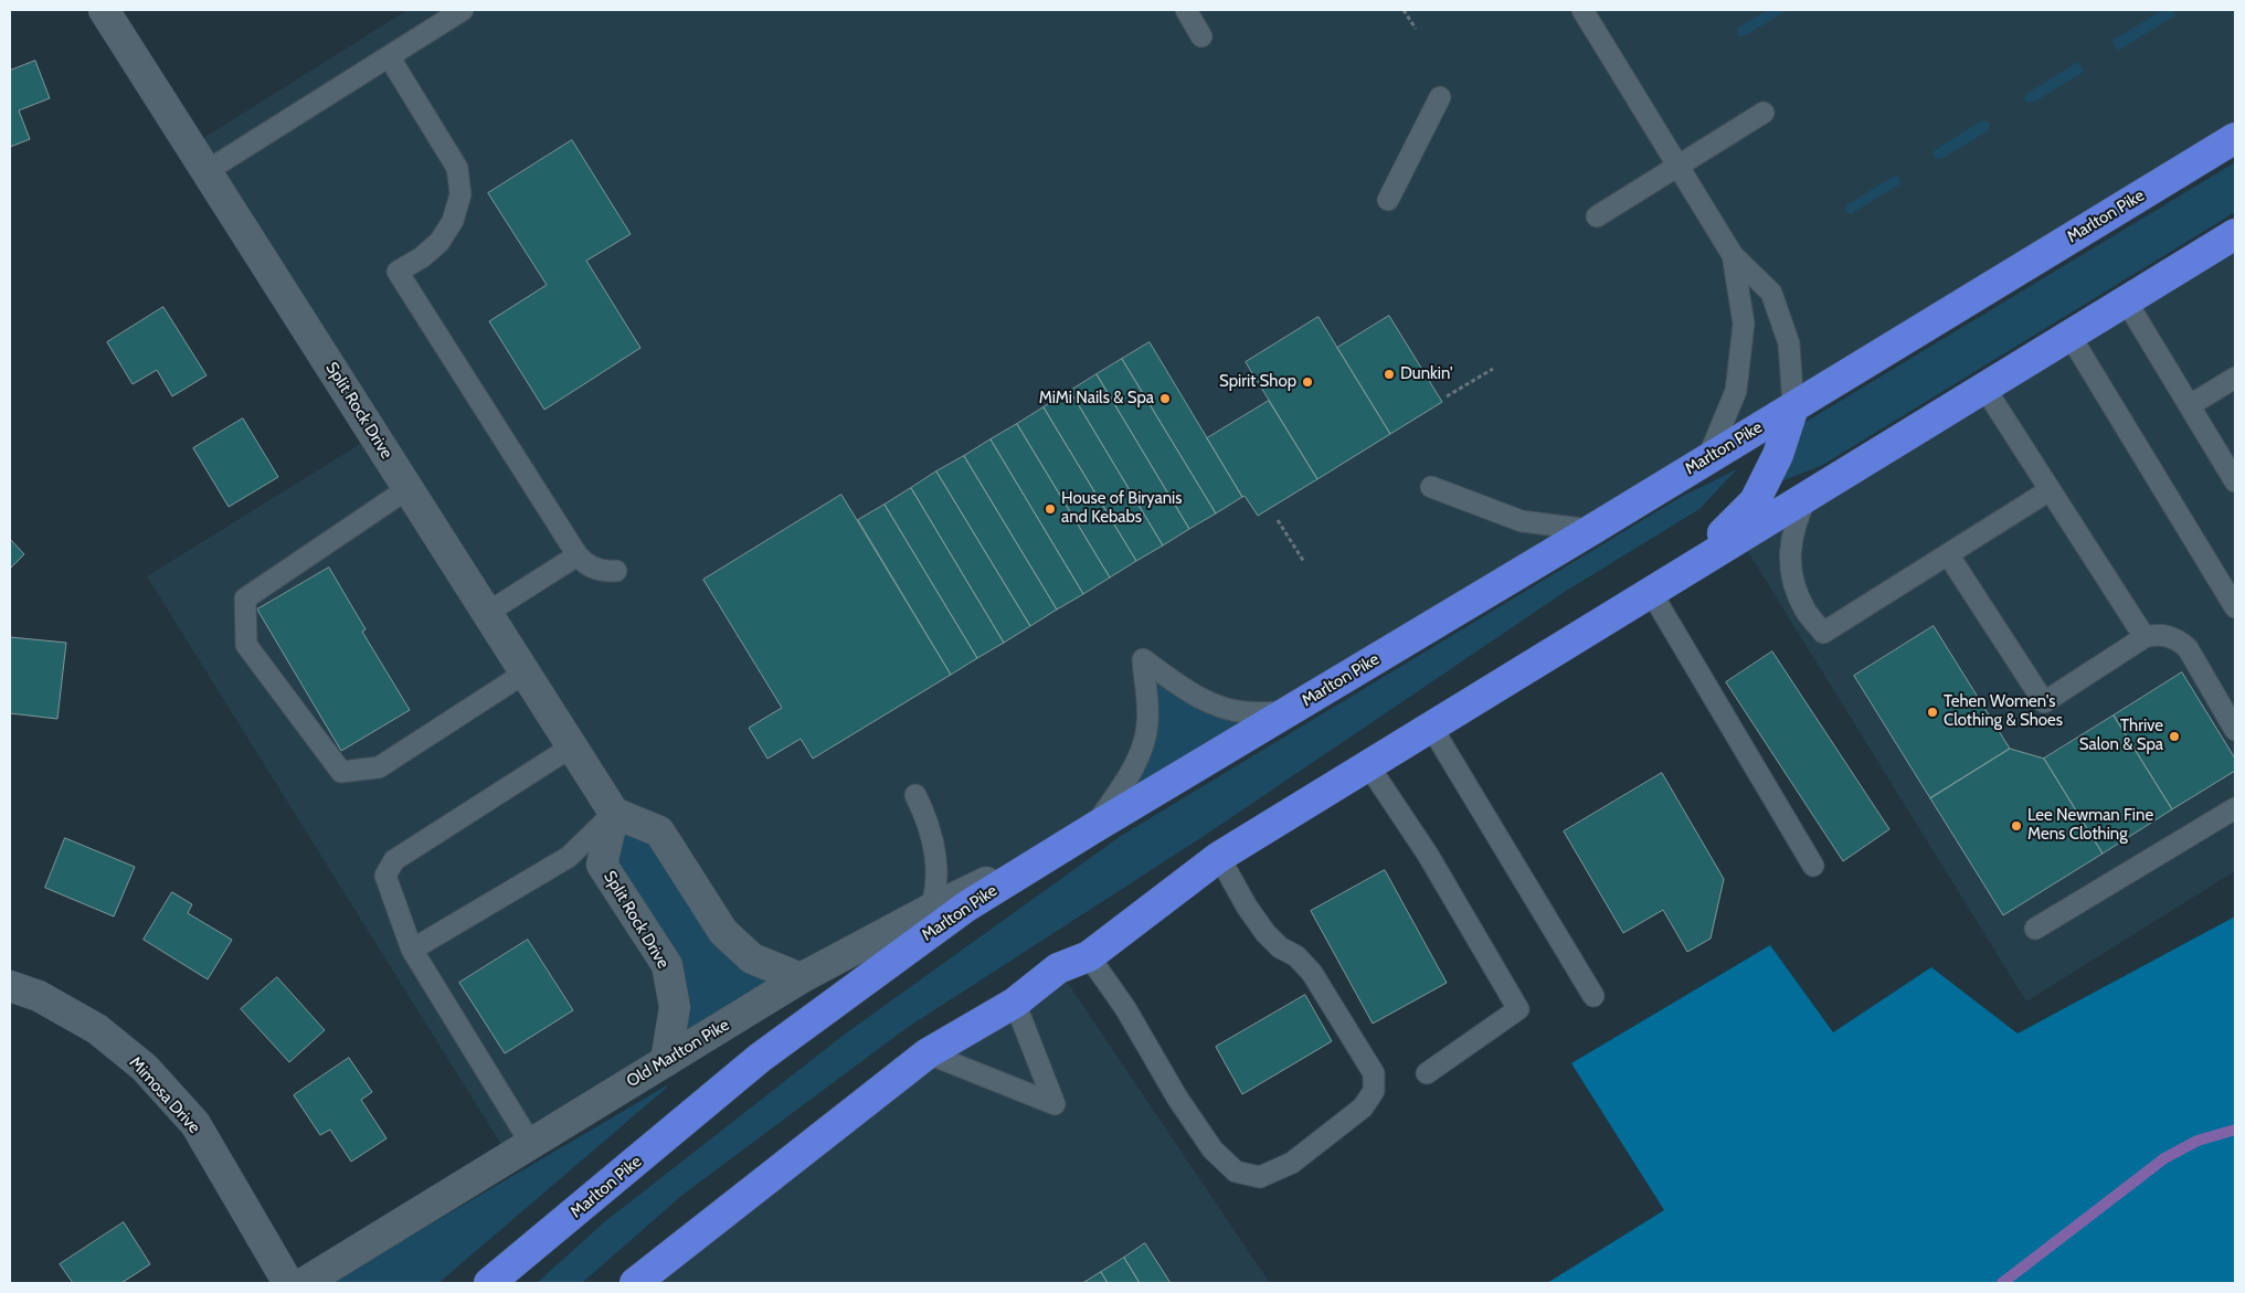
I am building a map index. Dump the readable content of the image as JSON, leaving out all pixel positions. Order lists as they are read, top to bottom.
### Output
{
  "streets": {
    "highway": ["Marlton Pike"],
    "street": ["Split Rock Drive", "Old Marlton Pike", "Mimosa Drive"]
  },
  "crossings": [
    ["Marlton Pike", "Old Marlton Pike"],
    ["Split Rock Drive", "Old Marlton Pike"]
  ],
  "places": [
    "Dunkin'",
    "Spirit Shop",
    "MiMi Nails & Spa",
    "House of Biryanis and Kebabs",
    "Tehen Women's Clothing & Shoes",
    "Thrive Salon & Spa",
    "Lee Newman Fine Mens Clothing"
  ]
}
